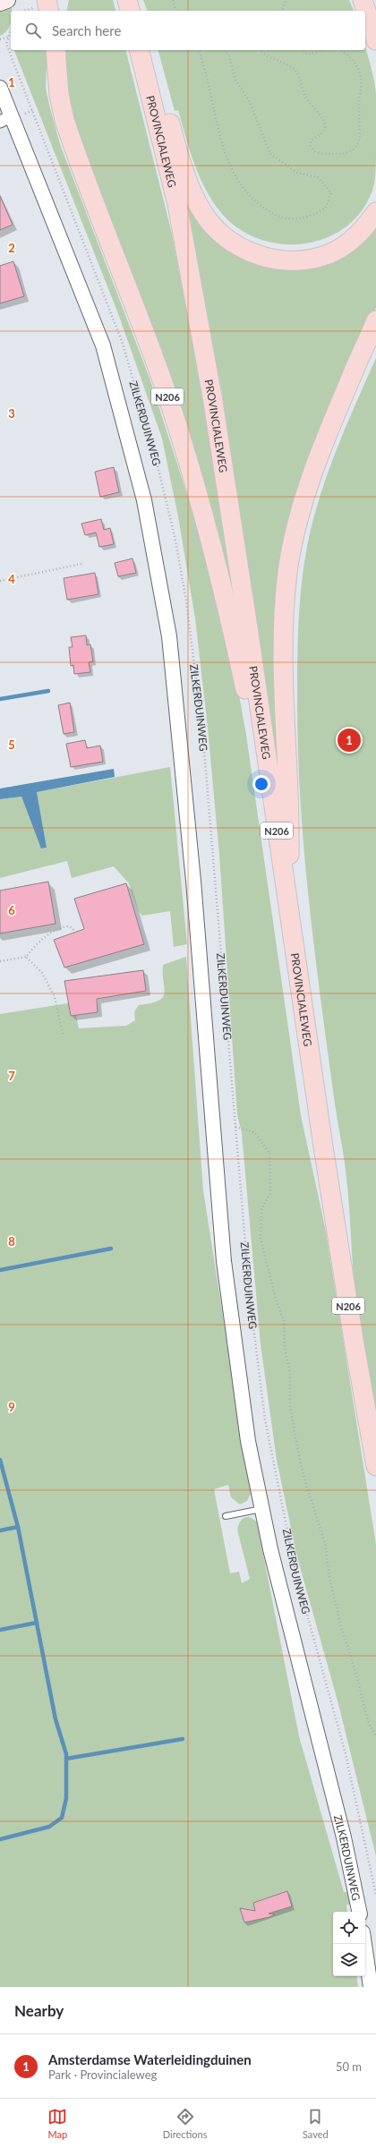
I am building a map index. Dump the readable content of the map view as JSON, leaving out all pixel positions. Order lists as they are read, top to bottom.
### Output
{
  "streets": {
    "main road": ["PROVINCIALEWEG", "N206"],
    "street": ["ZILKERDUINWEG"]
  },
  "crossings": [
    ["PROVINCIALEWEG", "N206"]
  ],
  "page": {
    "search": "Search here",
    "pins": "1",
    "heading": "Nearby",
    "list": [
      {
        "mark": "1",
        "name": "Amsterdamse Waterleidingduinen",
        "note": "Park · Provincialeweg",
        "value": "50 m"
      }
    ],
    "nav": ["Map", "Directions", "Saved"]
  },
  "grid": {
    "rows": [
      "1",
      "2",
      "3",
      "4",
      "5",
      "6",
      "7",
      "8",
      "9"
    ]
  }
}
